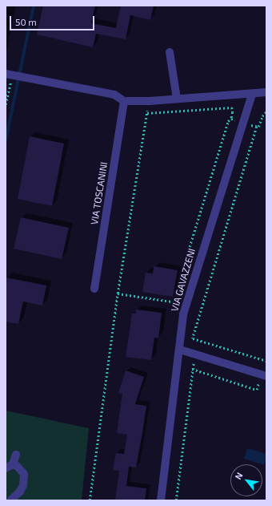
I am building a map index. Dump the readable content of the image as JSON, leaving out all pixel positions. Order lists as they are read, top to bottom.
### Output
{
  "streets": {
    "street": ["VIA TOSCANINI", "VIA GAVAZZENI"]
  },
  "scale_bar": "50 m",
  "north": "top left"
}
